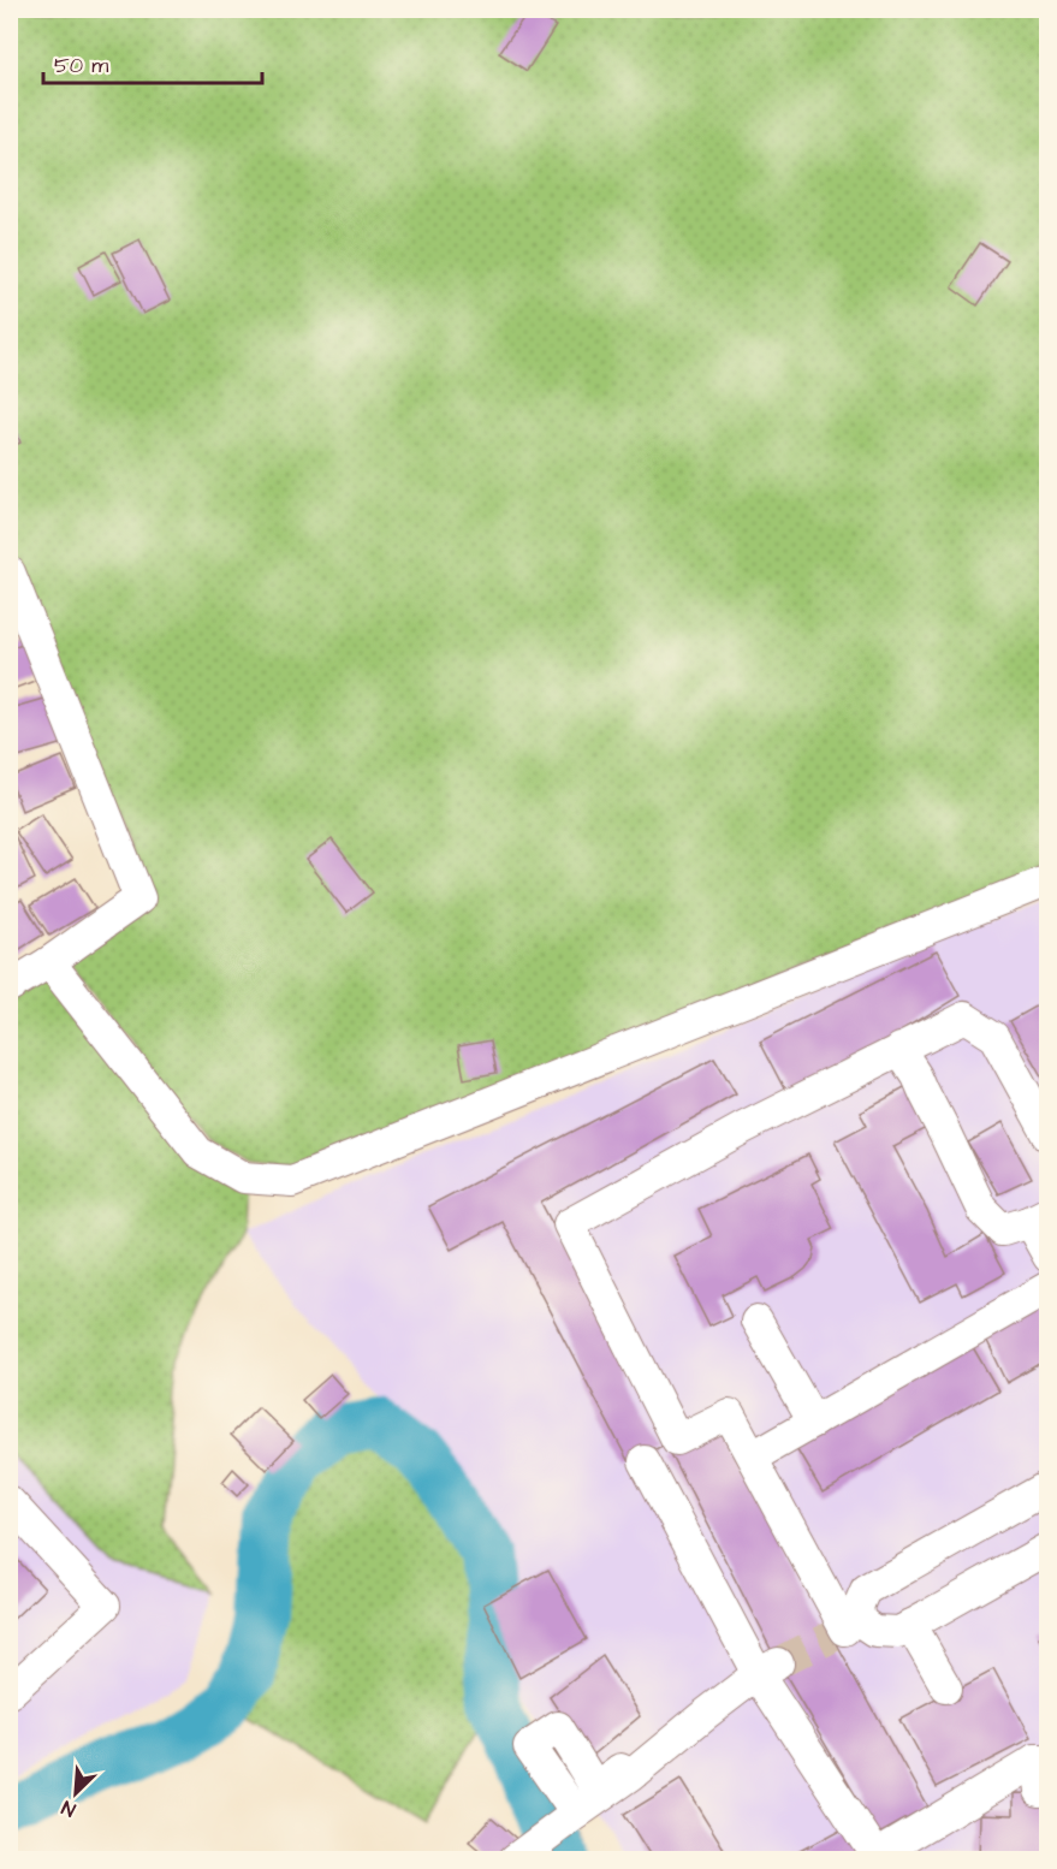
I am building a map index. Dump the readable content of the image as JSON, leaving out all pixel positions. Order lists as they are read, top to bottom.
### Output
{
  "scale_bar": "50 m",
  "north": "bottom left"
}
